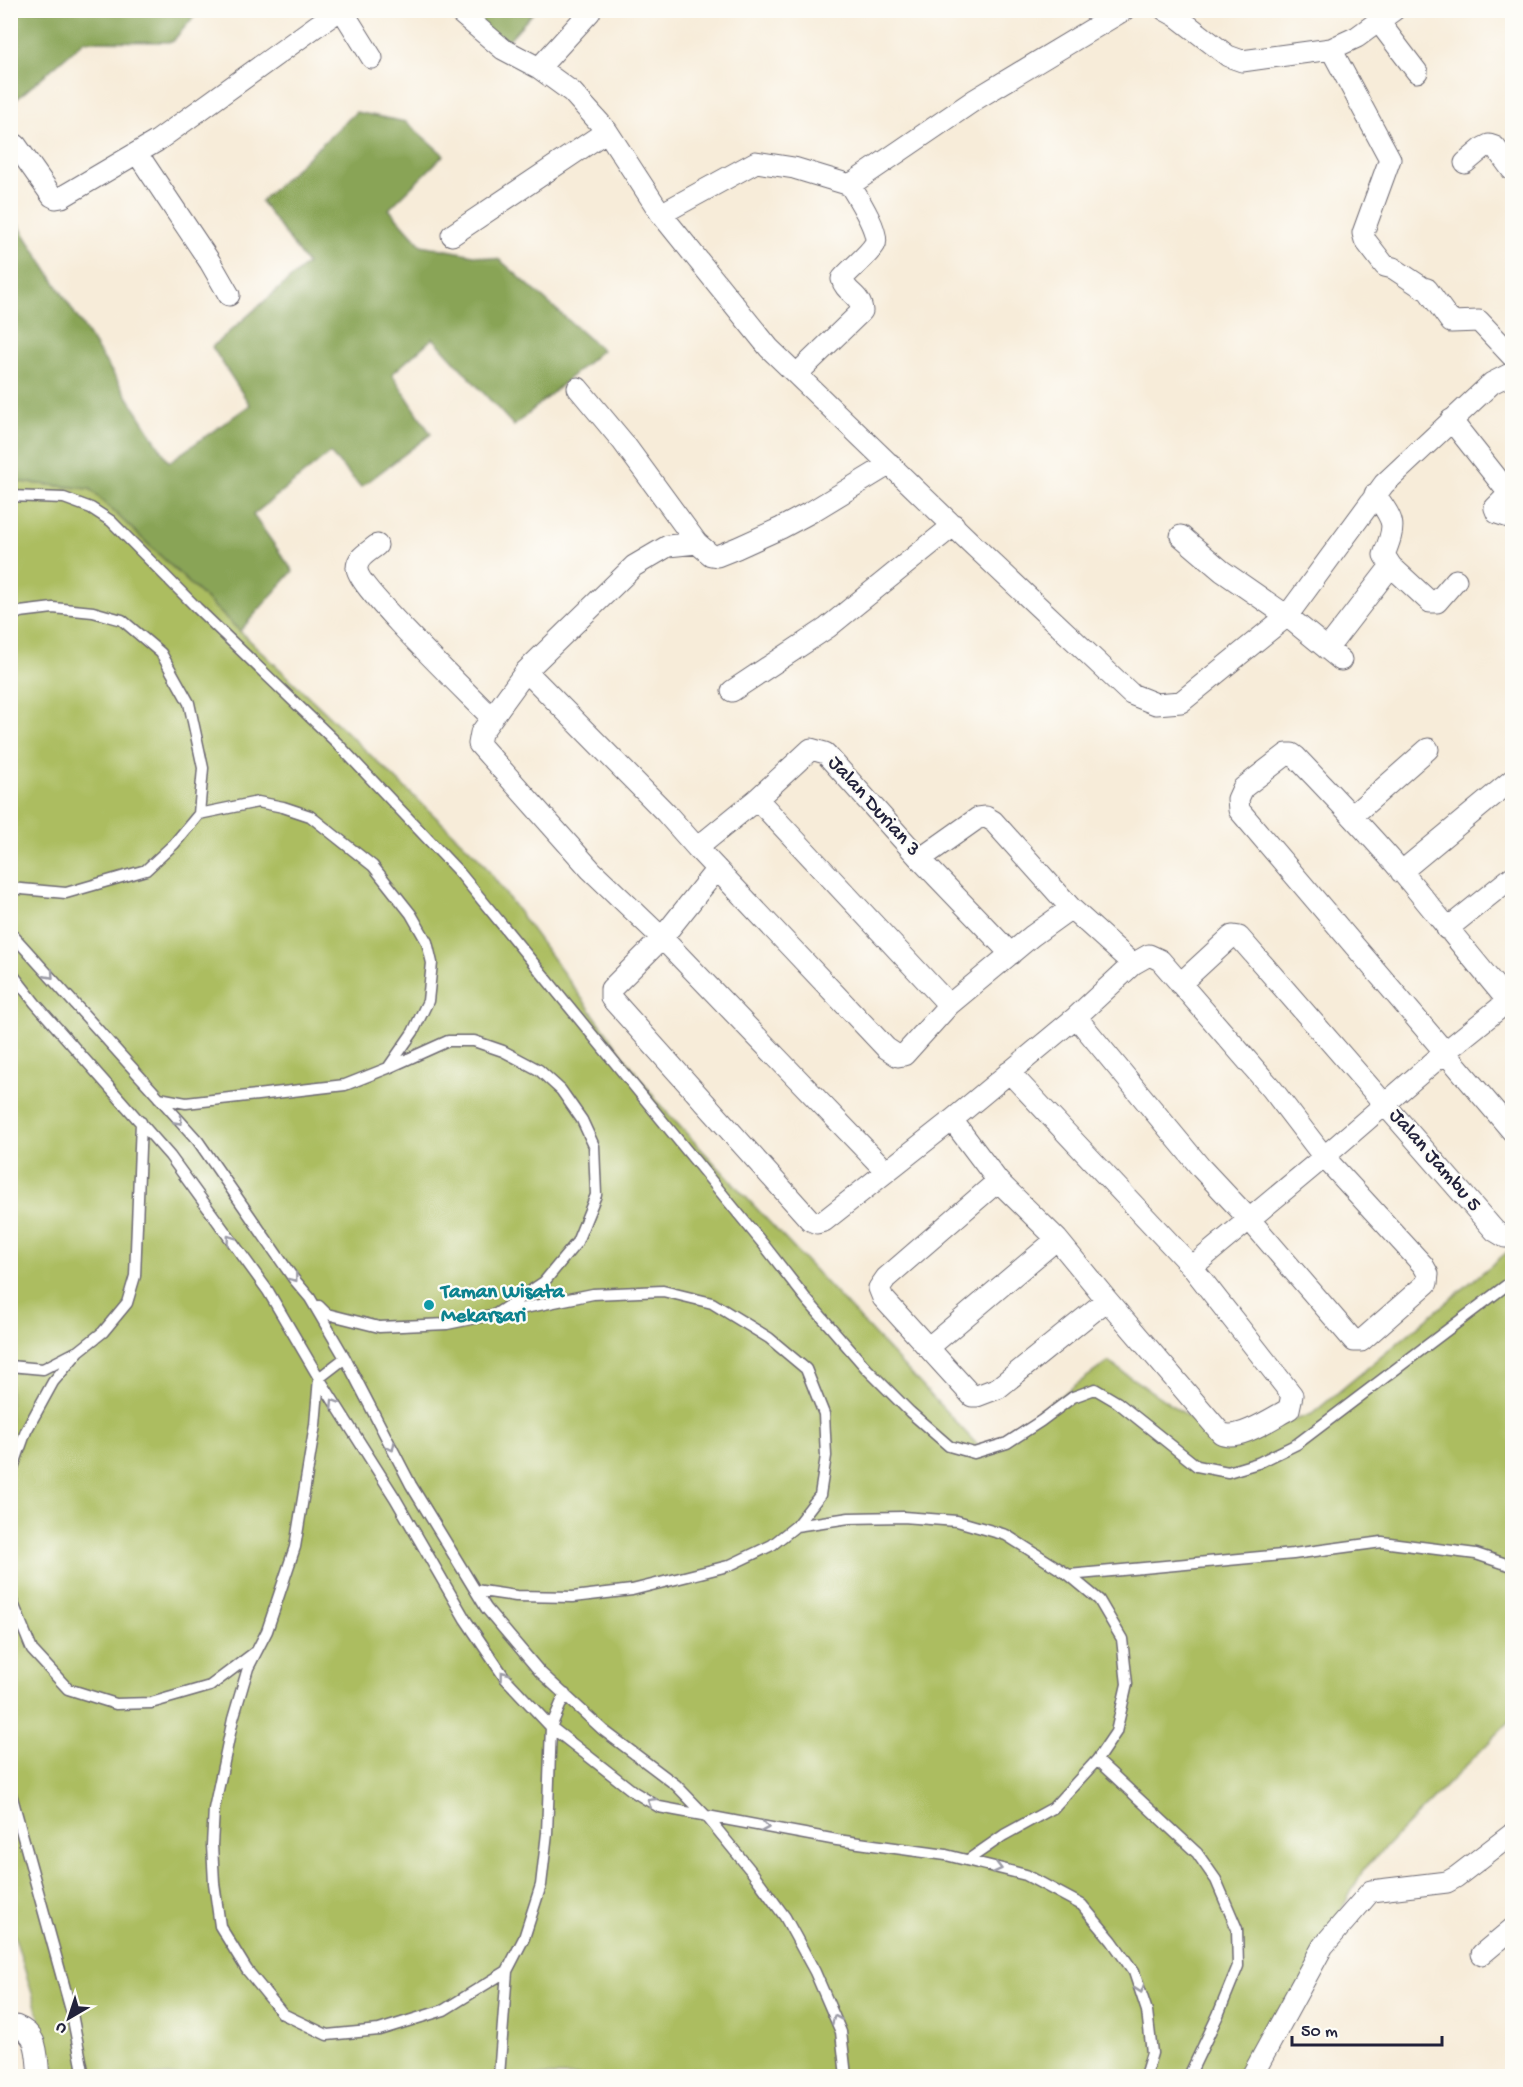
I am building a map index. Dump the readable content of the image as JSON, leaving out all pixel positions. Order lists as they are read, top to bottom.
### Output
{
  "streets": {
    "street": ["Jalan Durian 3", "Jalan Jambu 5"]
  },
  "places": ["Taman Wisata Mekarsari"],
  "scale_bar": "50 m",
  "north": "bottom left"
}
